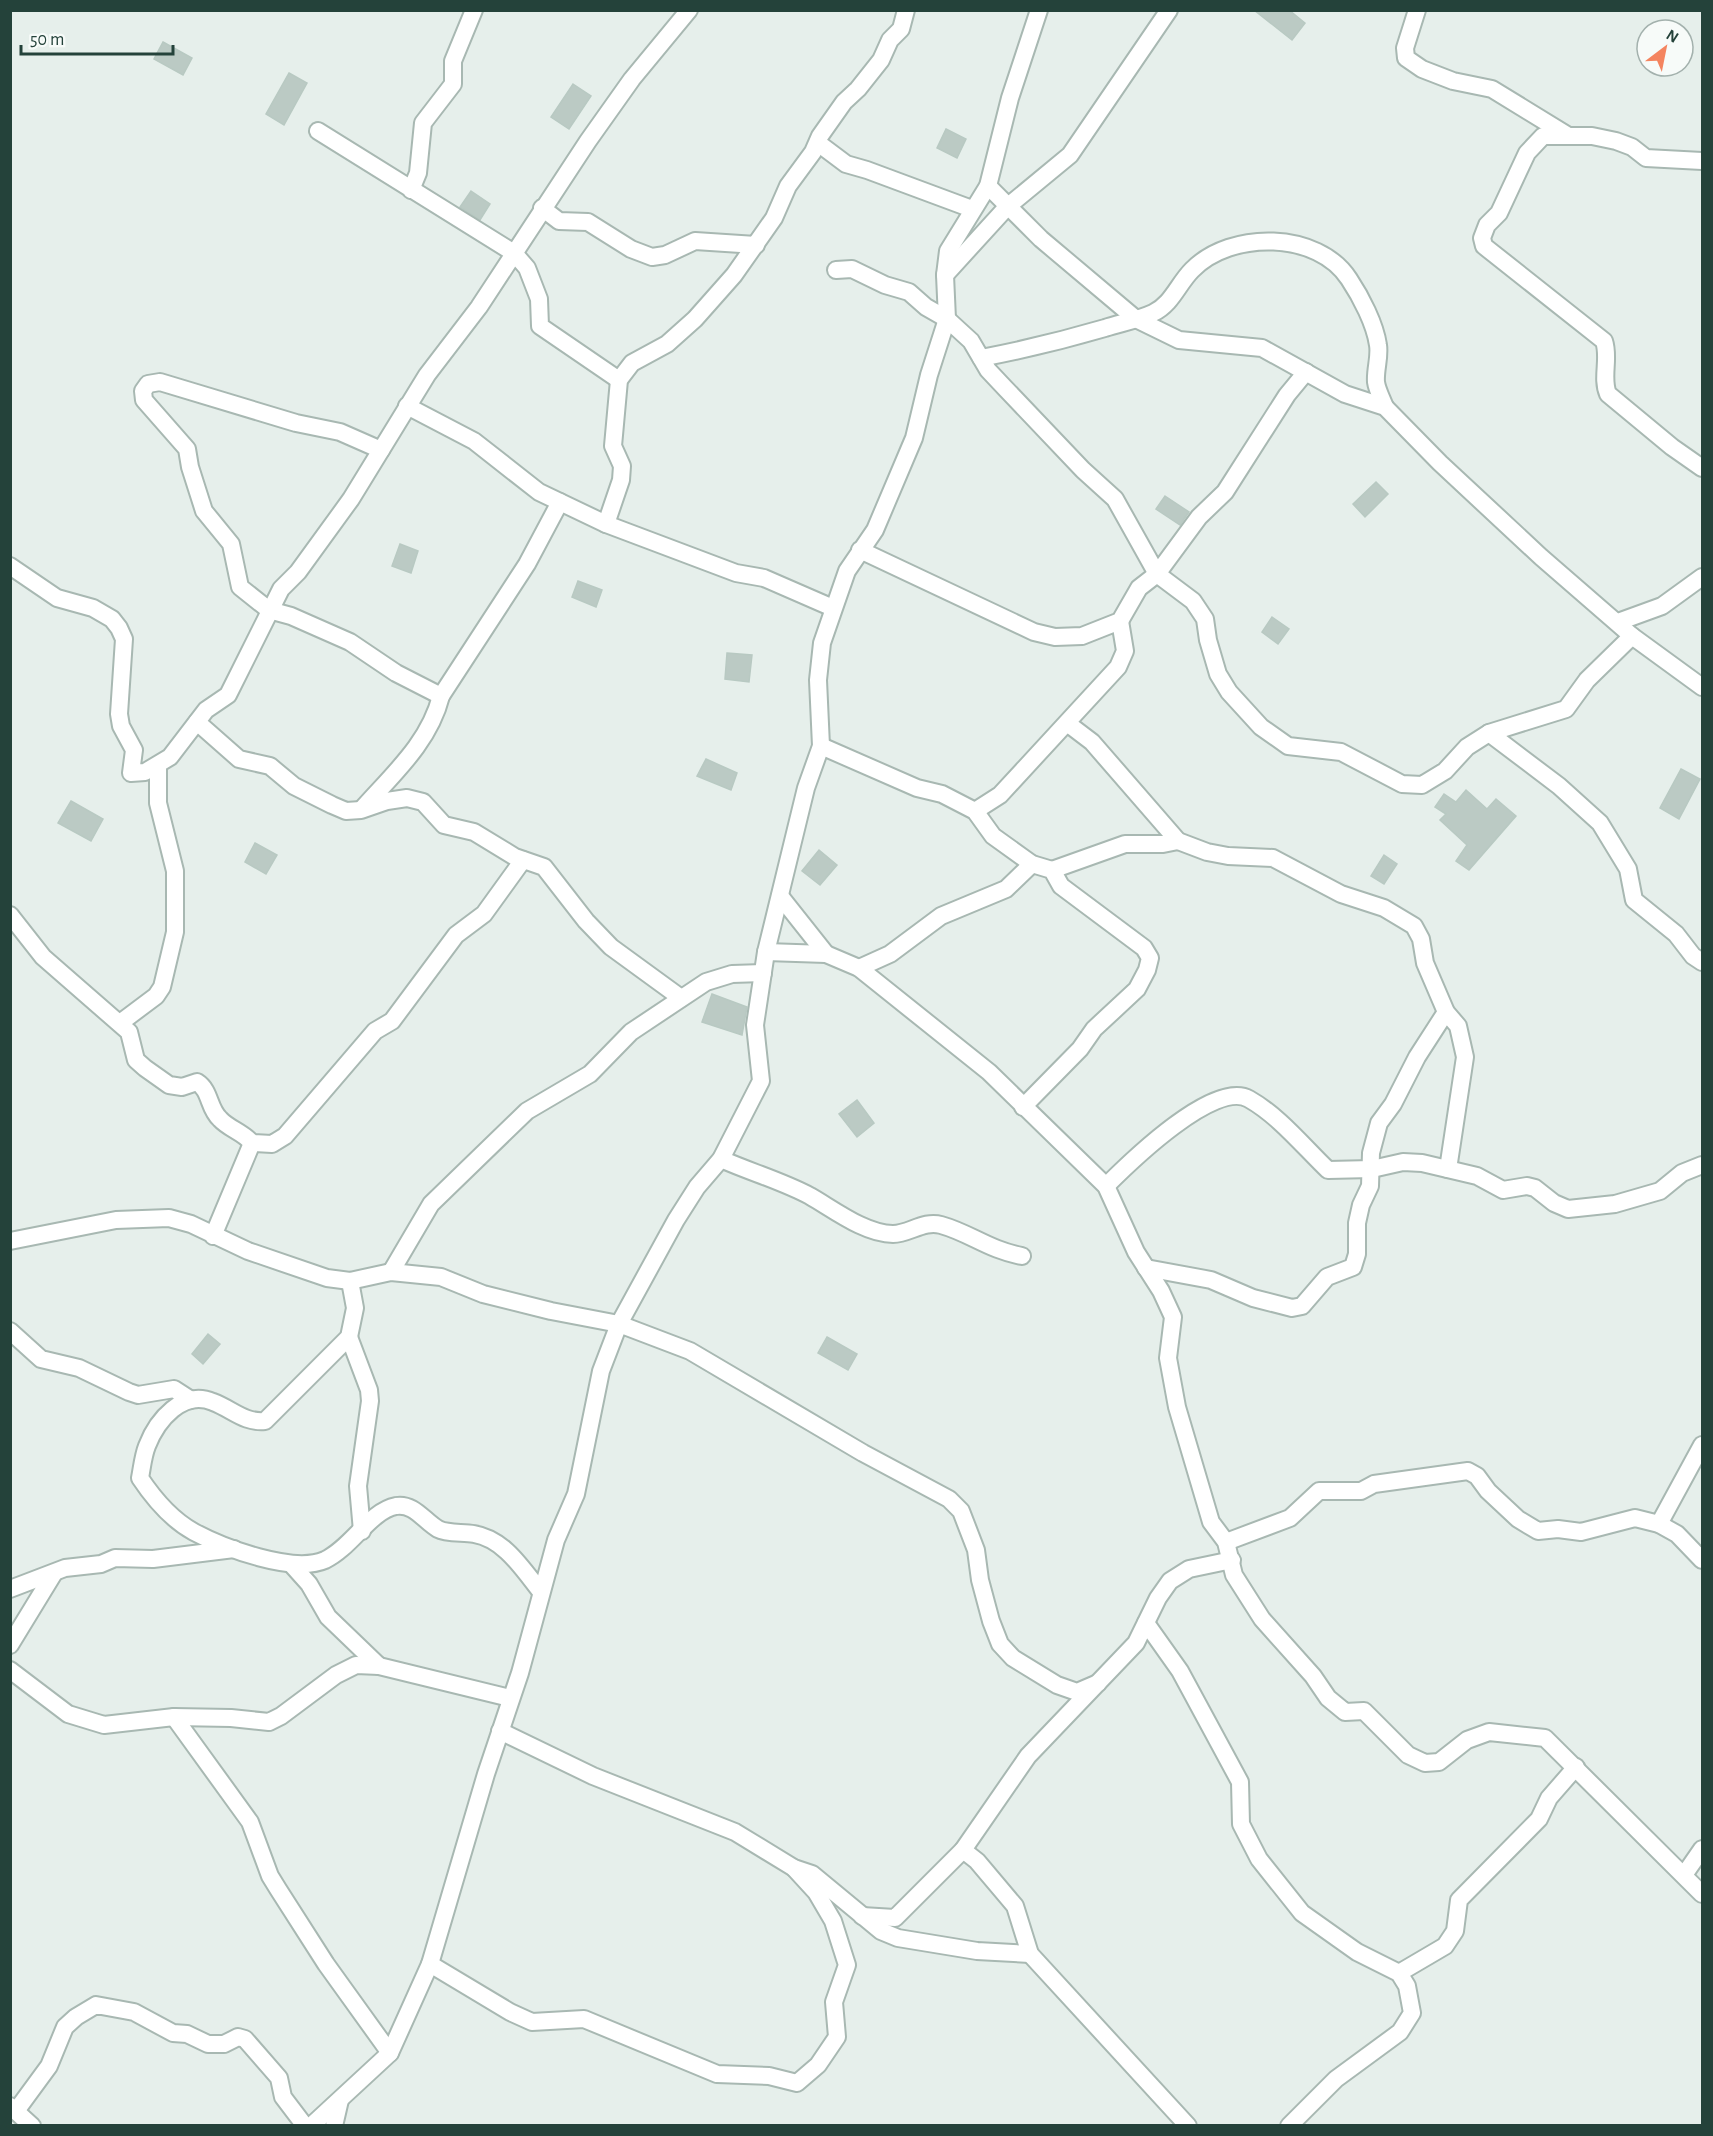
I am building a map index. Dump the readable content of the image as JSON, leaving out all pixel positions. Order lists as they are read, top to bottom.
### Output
{
  "scale_bar": "50 m",
  "north": "top right"
}
